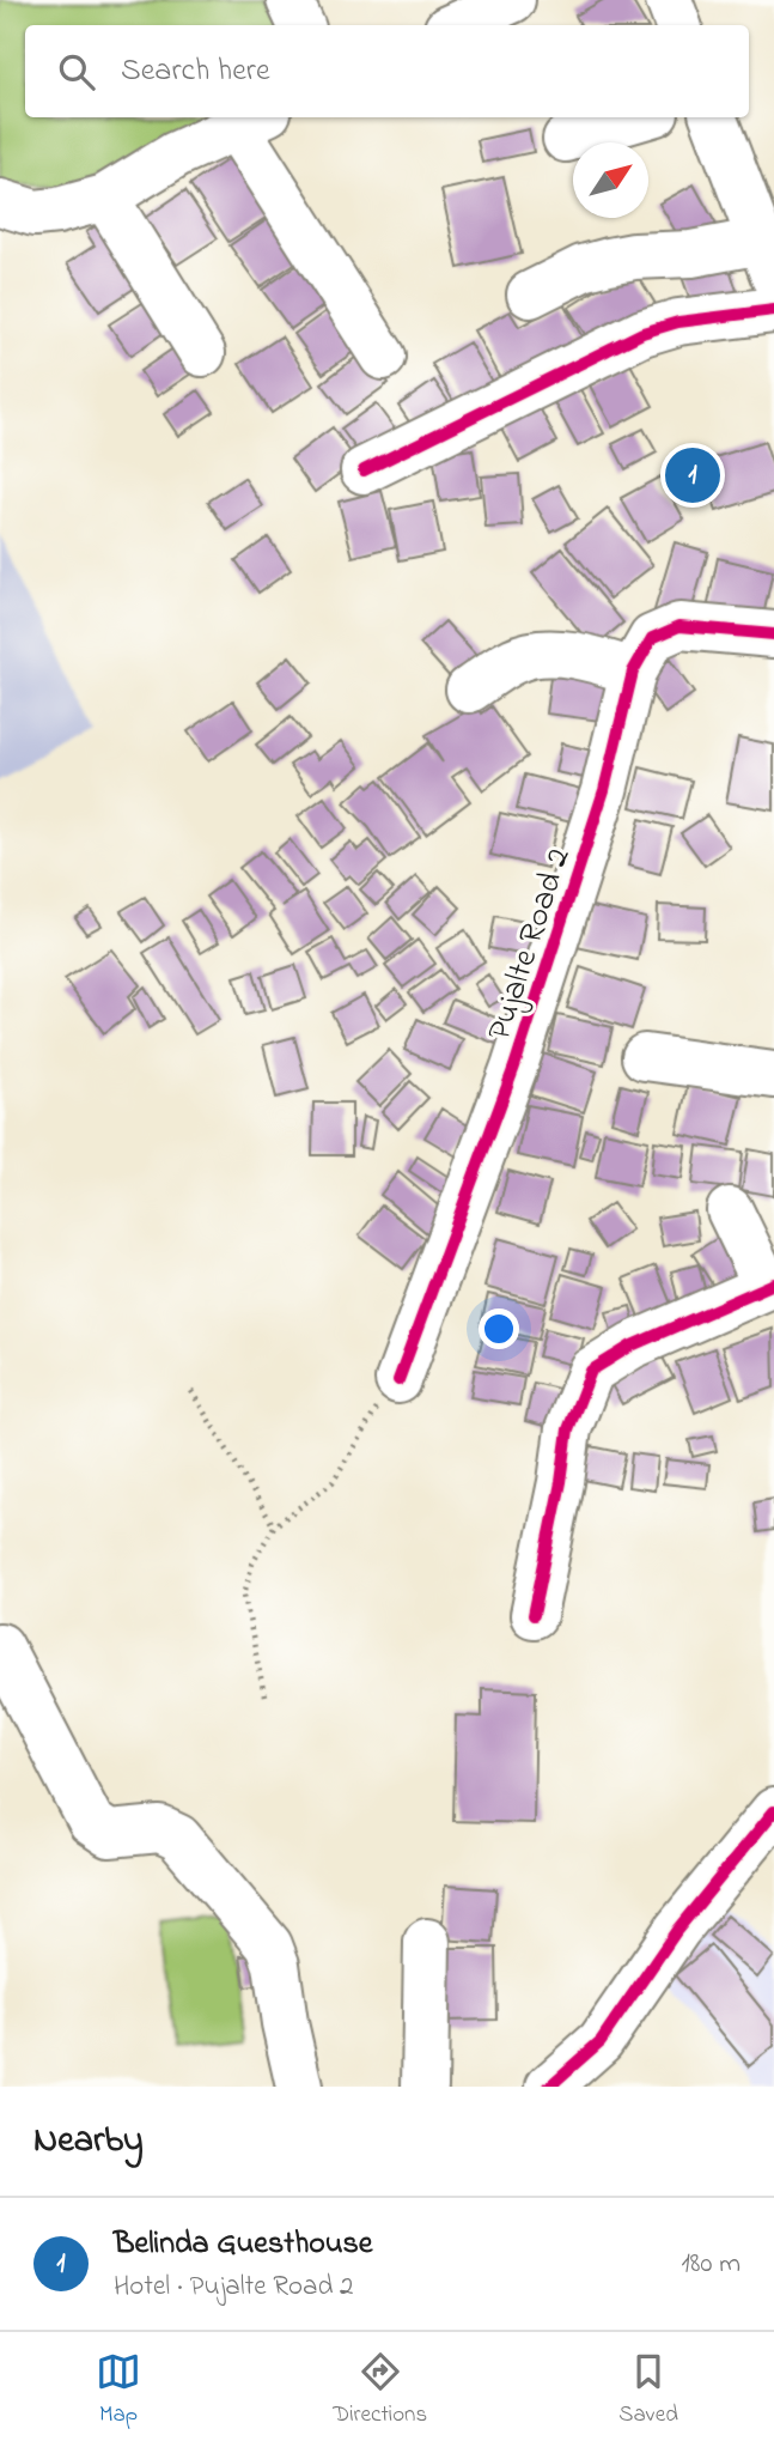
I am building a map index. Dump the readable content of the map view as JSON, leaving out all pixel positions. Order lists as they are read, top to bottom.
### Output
{
  "streets": {
    "street": ["Pujalte Road 2"]
  },
  "north": "top right",
  "page": {
    "search": "Search here",
    "pins": "1",
    "heading": "Nearby",
    "list": [
      {
        "mark": "1",
        "name": "Belinda Guesthouse",
        "note": "Hotel · Pujalte Road 2",
        "value": "180 m"
      }
    ],
    "nav": ["Map", "Directions", "Saved"]
  }
}
